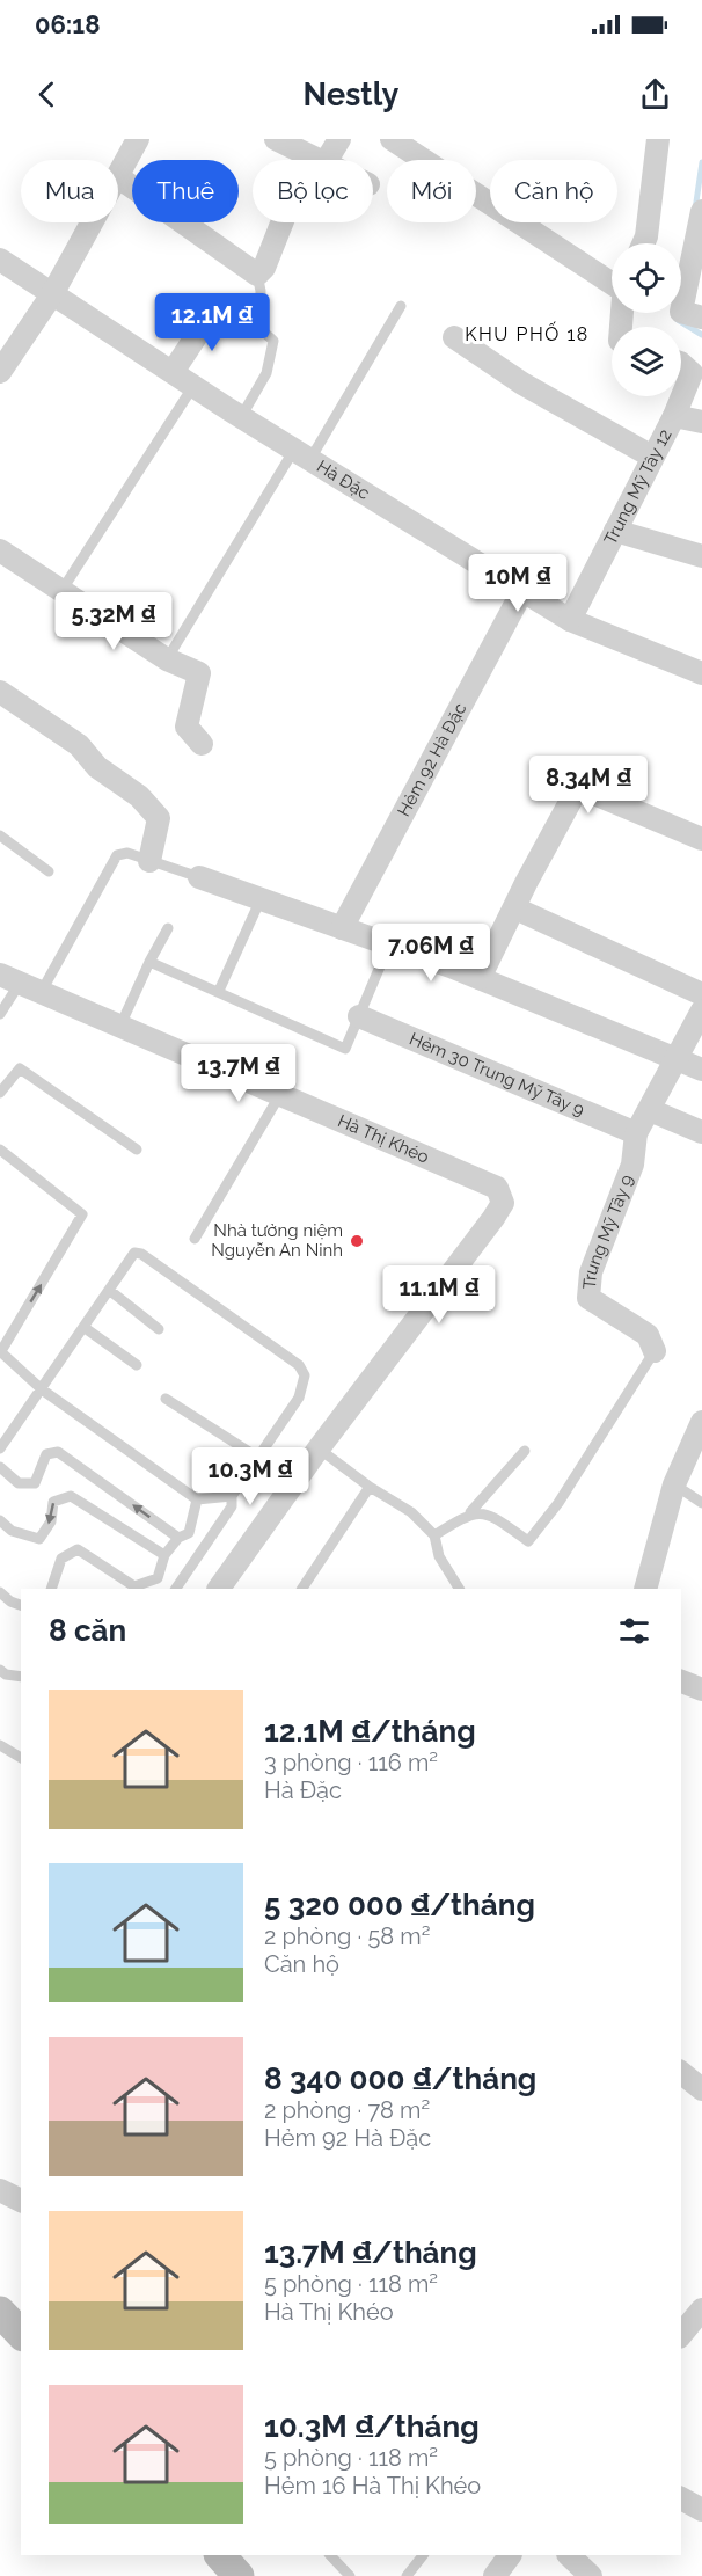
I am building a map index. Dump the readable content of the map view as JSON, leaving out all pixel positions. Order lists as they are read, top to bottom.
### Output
{
  "streets": {
    "street": [
      "Hà Đặc",
      "Trung Mỹ Tây 12",
      "Hẻm 92 Hà Đặc",
      "Hẻm 30 Trung Mỹ Tây 9",
      "Hà Thị Khéo",
      "Trung Mỹ Tây 9"
    ]
  },
  "crossings": [
    ["Hà Đặc", "Trung Mỹ Tây 12"],
    ["Hà Đặc", "Hẻm 92 Hà Đặc"],
    ["Hẻm 30 Trung Mỹ Tây 9", "Trung Mỹ Tây 9"]
  ],
  "districts": ["KHU PHỐ 18"],
  "places": ["Nhà tưởng niệm Nguyễn An Ninh"],
  "page": {
    "status": "06:18",
    "header": "Nestly",
    "chip": [
      "Mua",
      "Thuê",
      "Bộ lọc",
      "Mới",
      "Căn hộ"
    ],
    "price": [
      "12.1M ₫",
      "10M ₫",
      "5.32M ₫",
      "8.34M ₫",
      "7.06M ₫",
      "13.7M ₫",
      "11.1M ₫",
      "10.3M ₫"
    ],
    "heading": "8 căn",
    "list": [
      {
        "name": "12.1M ₫/tháng",
        "note": "3 phòng · 116 m² · Hà Đặc"
      },
      {
        "name": "5 320 000 ₫/tháng",
        "note": "2 phòng · 58 m² · Căn hộ"
      },
      {
        "name": "8 340 000 ₫/tháng",
        "note": "2 phòng · 78 m² · Hẻm 92 Hà Đặc"
      },
      {
        "name": "13.7M ₫/tháng",
        "note": "5 phòng · 118 m² · Hà Thị Khéo"
      },
      {
        "name": "10.3M ₫/tháng",
        "note": "5 phòng · 118 m² · Hẻm 16 Hà Thị Khéo"
      }
    ]
  }
}
